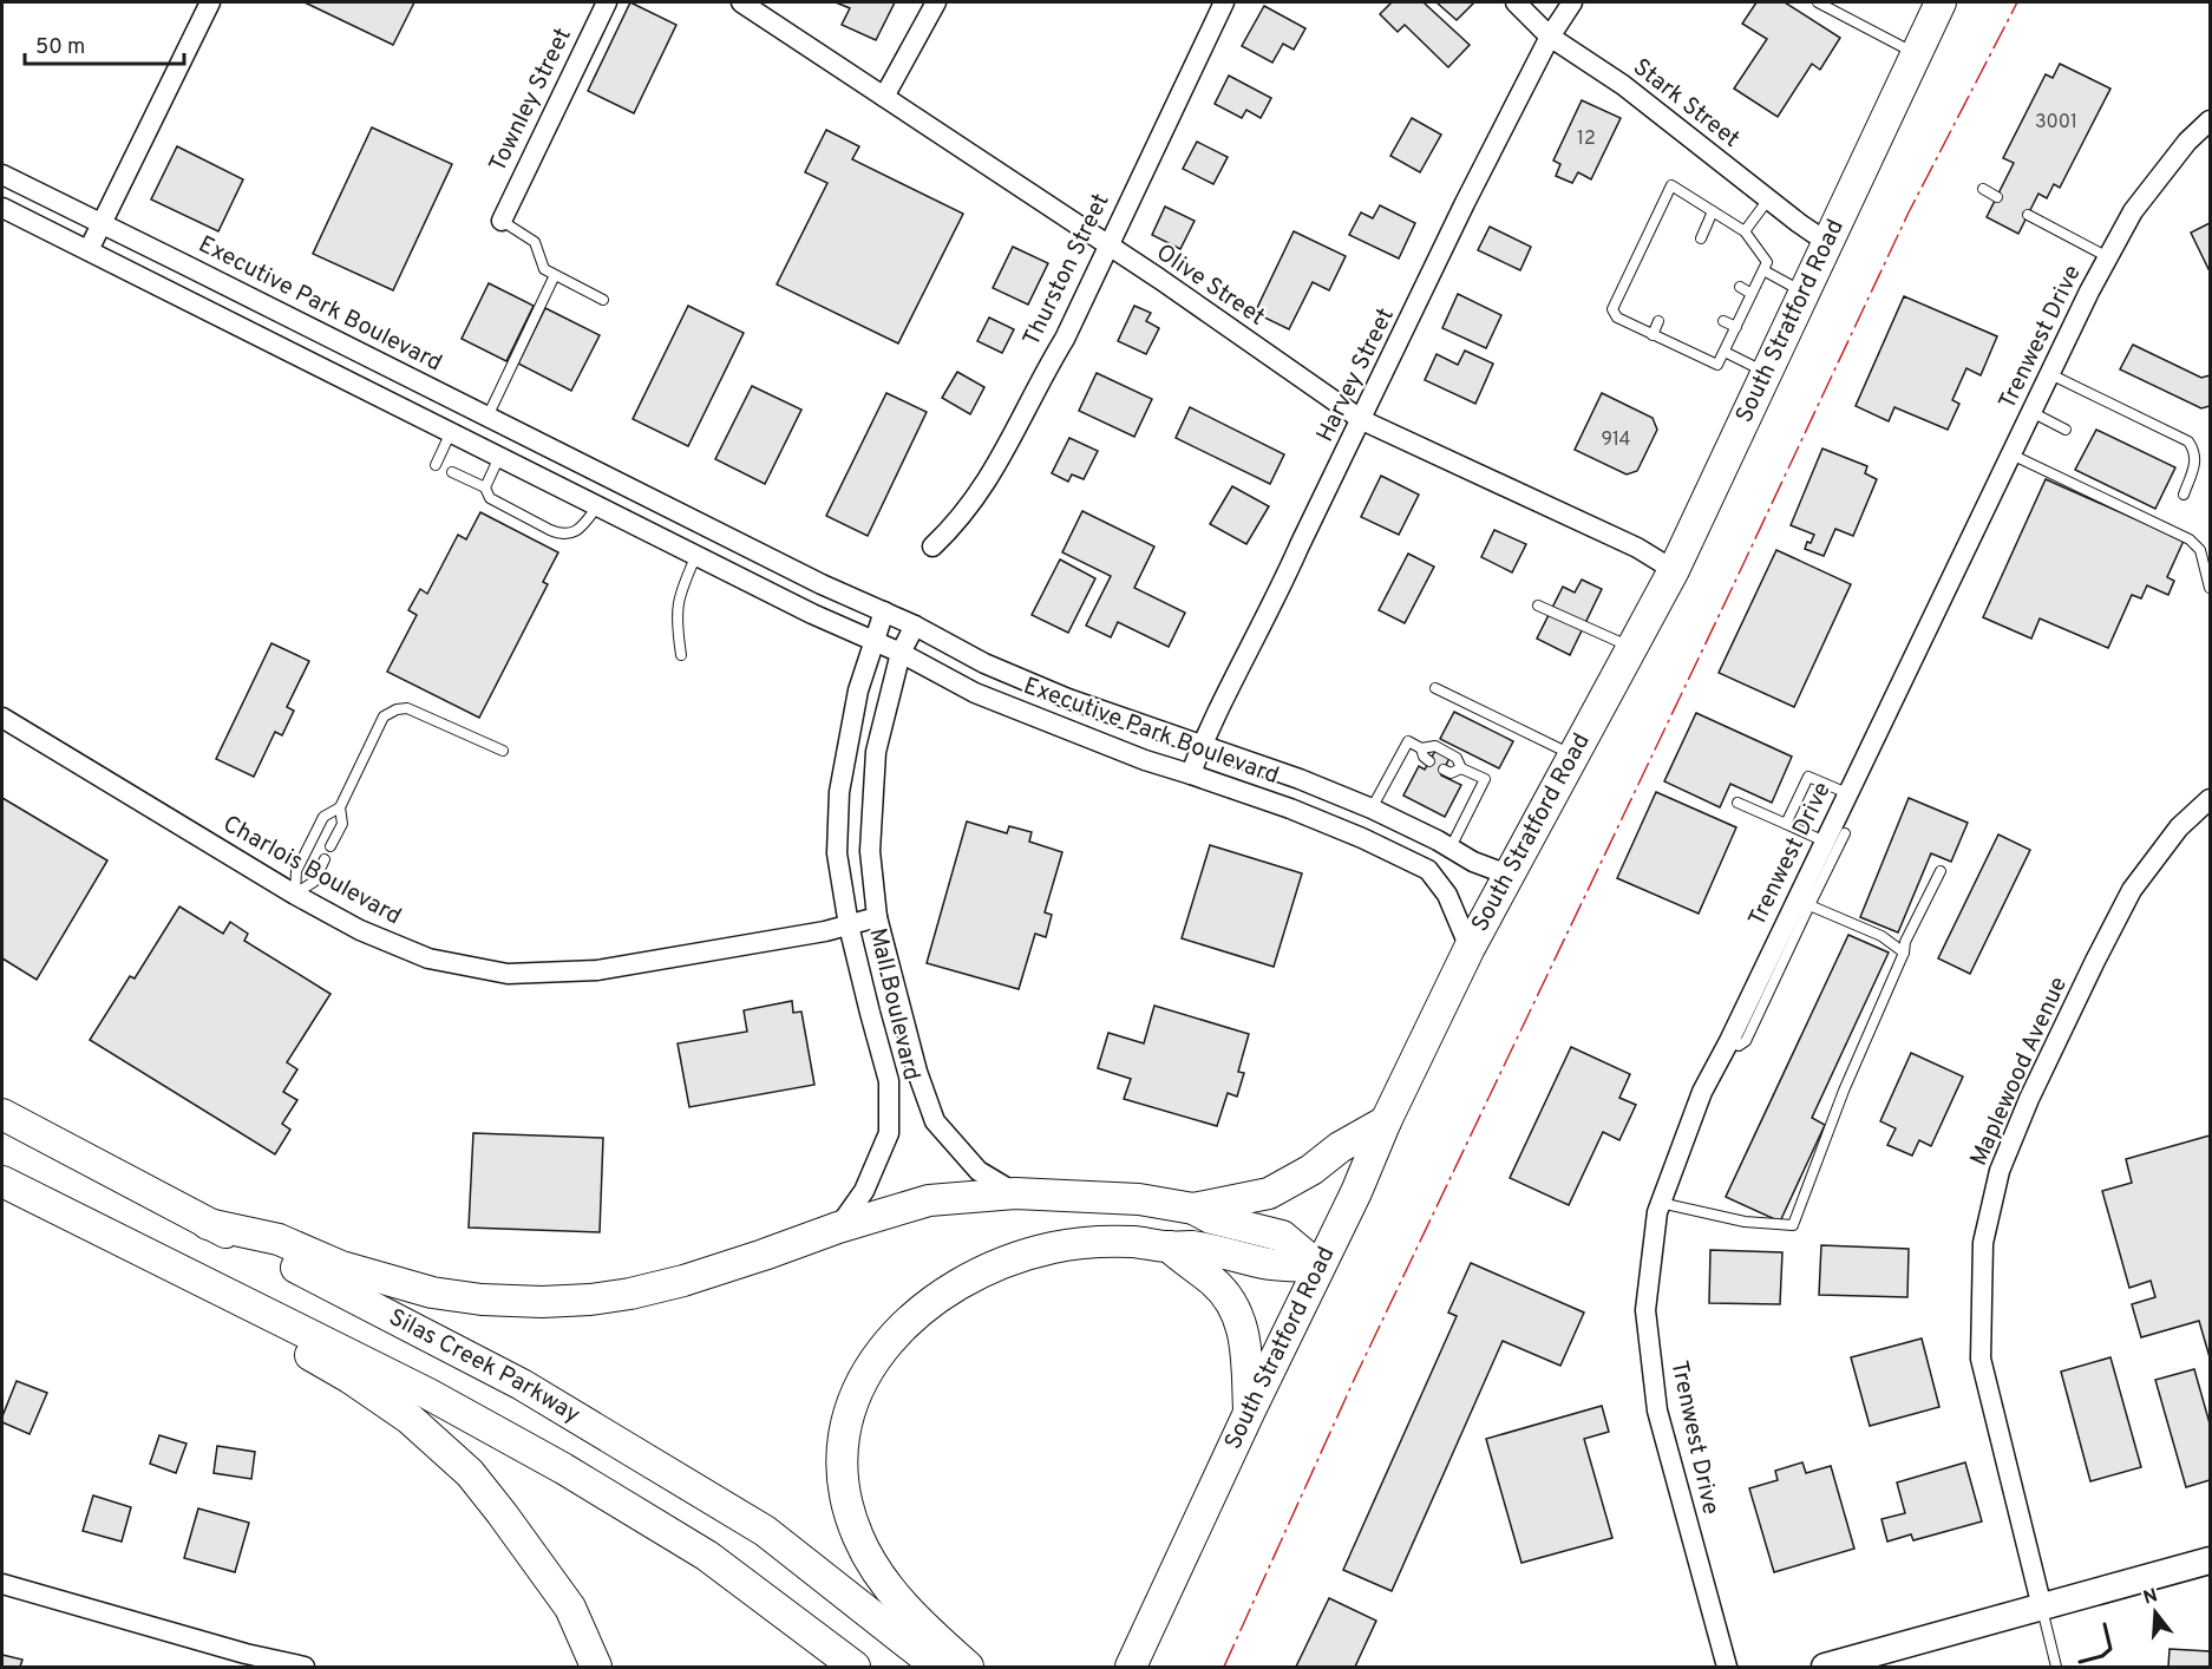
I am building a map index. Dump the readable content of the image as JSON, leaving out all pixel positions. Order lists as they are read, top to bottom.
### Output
{
  "streets": {
    "main road": ["South Stratford Road", "Silas Creek Parkway"],
    "street": [
      "Townley Street",
      "Stark Street",
      "Thurston Street",
      "Olive Street",
      "Executive Park Boulevard",
      "Trenwest Drive",
      "Harvey Street",
      "Charlois Boulevard",
      "Mall Boulevard",
      "Maplewood Avenue"
    ]
  },
  "crossings": [
    ["Stark Street", "South Stratford Road"],
    ["Stark Street", "Harvey Street"],
    ["Thurston Street", "Olive Street"],
    ["Olive Street", "South Stratford Road"],
    ["Olive Street", "Harvey Street"],
    ["Executive Park Boulevard", "South Stratford Road"],
    ["Executive Park Boulevard", "Harvey Street"],
    ["Executive Park Boulevard", "Mall Boulevard"],
    ["Charlois Boulevard", "Mall Boulevard"]
  ],
  "house_numbers": ["3001", "12", "914"],
  "scale_bar": "50 m",
  "north": "top"
}
